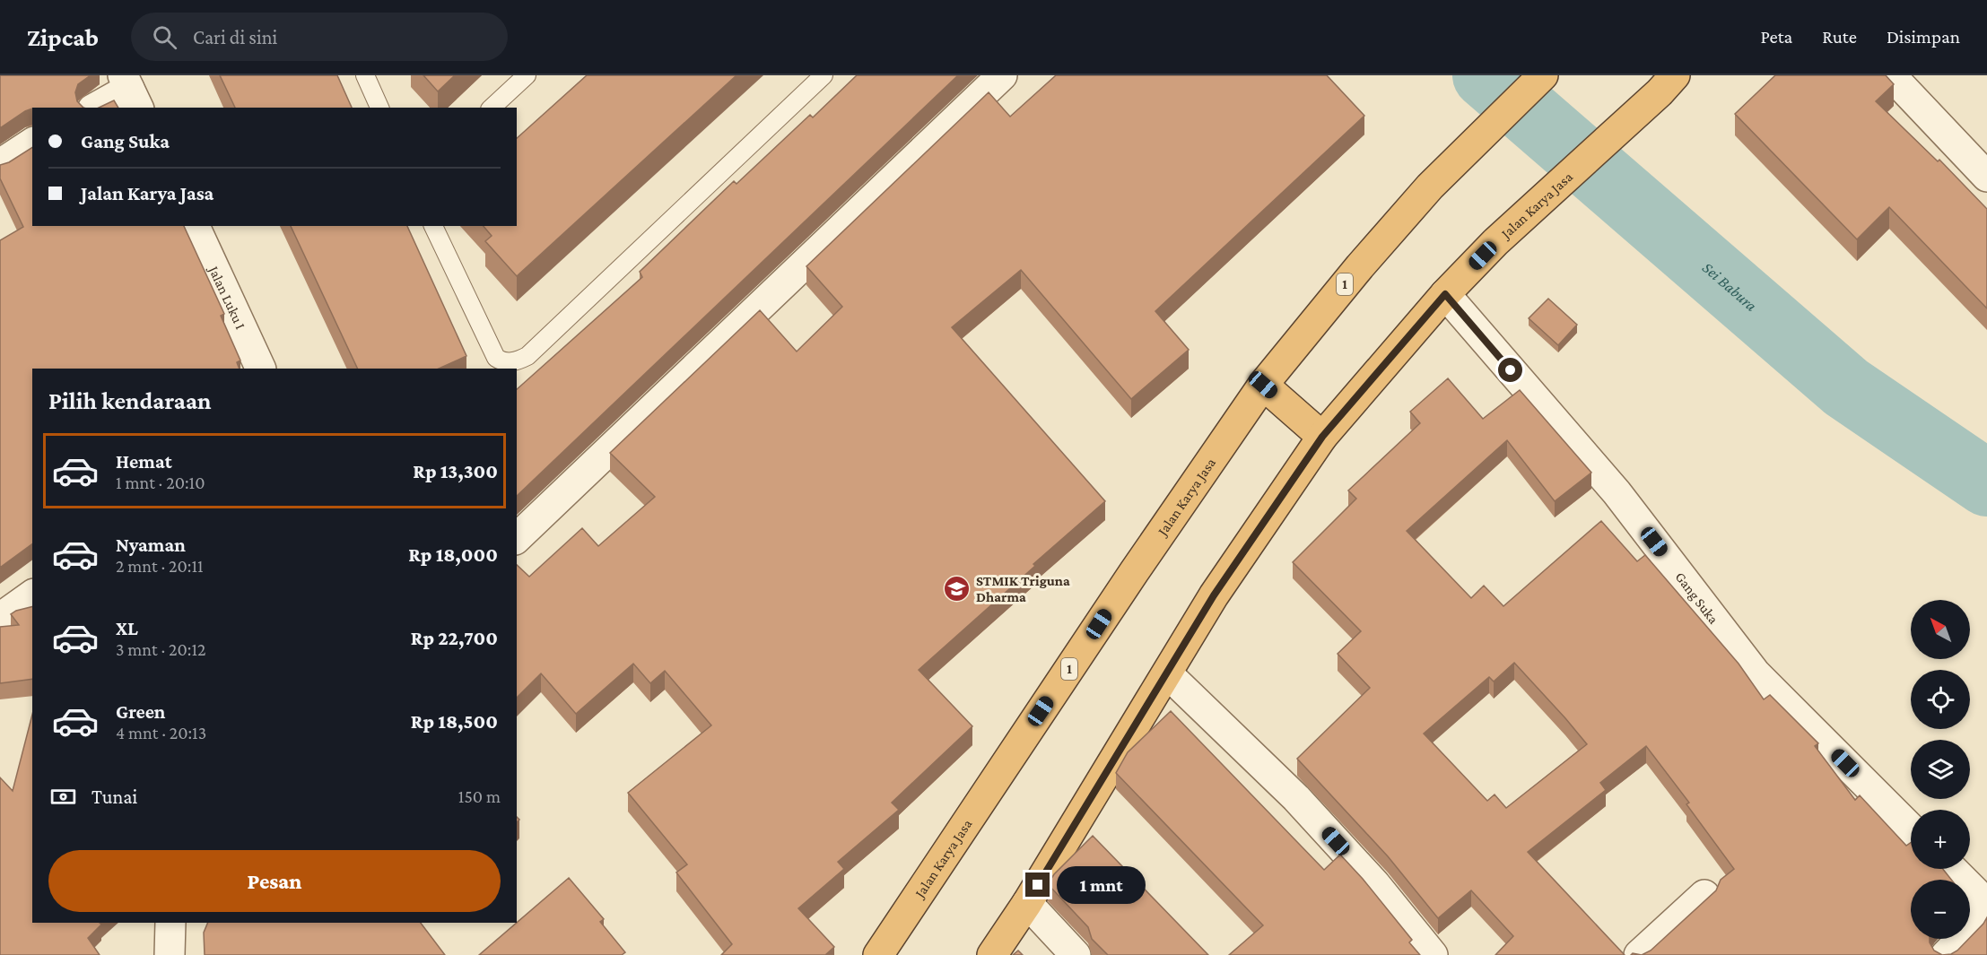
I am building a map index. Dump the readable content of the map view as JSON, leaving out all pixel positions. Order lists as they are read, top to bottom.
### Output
{
  "streets": {
    "highway": ["Jalan Karya Jasa", "1"],
    "street": ["Jalan Luku I", "Gang Suka"]
  },
  "crossings": [
    ["Jalan Karya Jasa", "Gang Suka"]
  ],
  "water": ["Sei Babura"],
  "places": {
    "school or university": ["STMIK Triguna Dharma"]
  },
  "north": "top left",
  "page": {
    "header": "Zipcab",
    "search": "Cari di sini",
    "nav": ["Peta", "Rute", "Disimpan"],
    "banner": ["Gang Suka", "Jalan Karya Jasa"],
    "heading": "Pilih kendaraan",
    "list": [
      {
        "name": "Hemat",
        "note": "1 mnt · 20:10",
        "value": "Rp 13,300"
      },
      {
        "name": "Nyaman",
        "note": "2 mnt · 20:11",
        "value": "Rp 18,000"
      },
      {
        "name": "XL",
        "note": "3 mnt · 20:12",
        "value": "Rp 22,700"
      },
      {
        "name": "Green",
        "note": "4 mnt · 20:13",
        "value": "Rp 18,500"
      }
    ],
    "map_buttons": ["+", "−"],
    "pay": ["Tunai", "150 m"],
    "buttons": "Pesan",
    "bubble": "1 mnt"
  }
}
